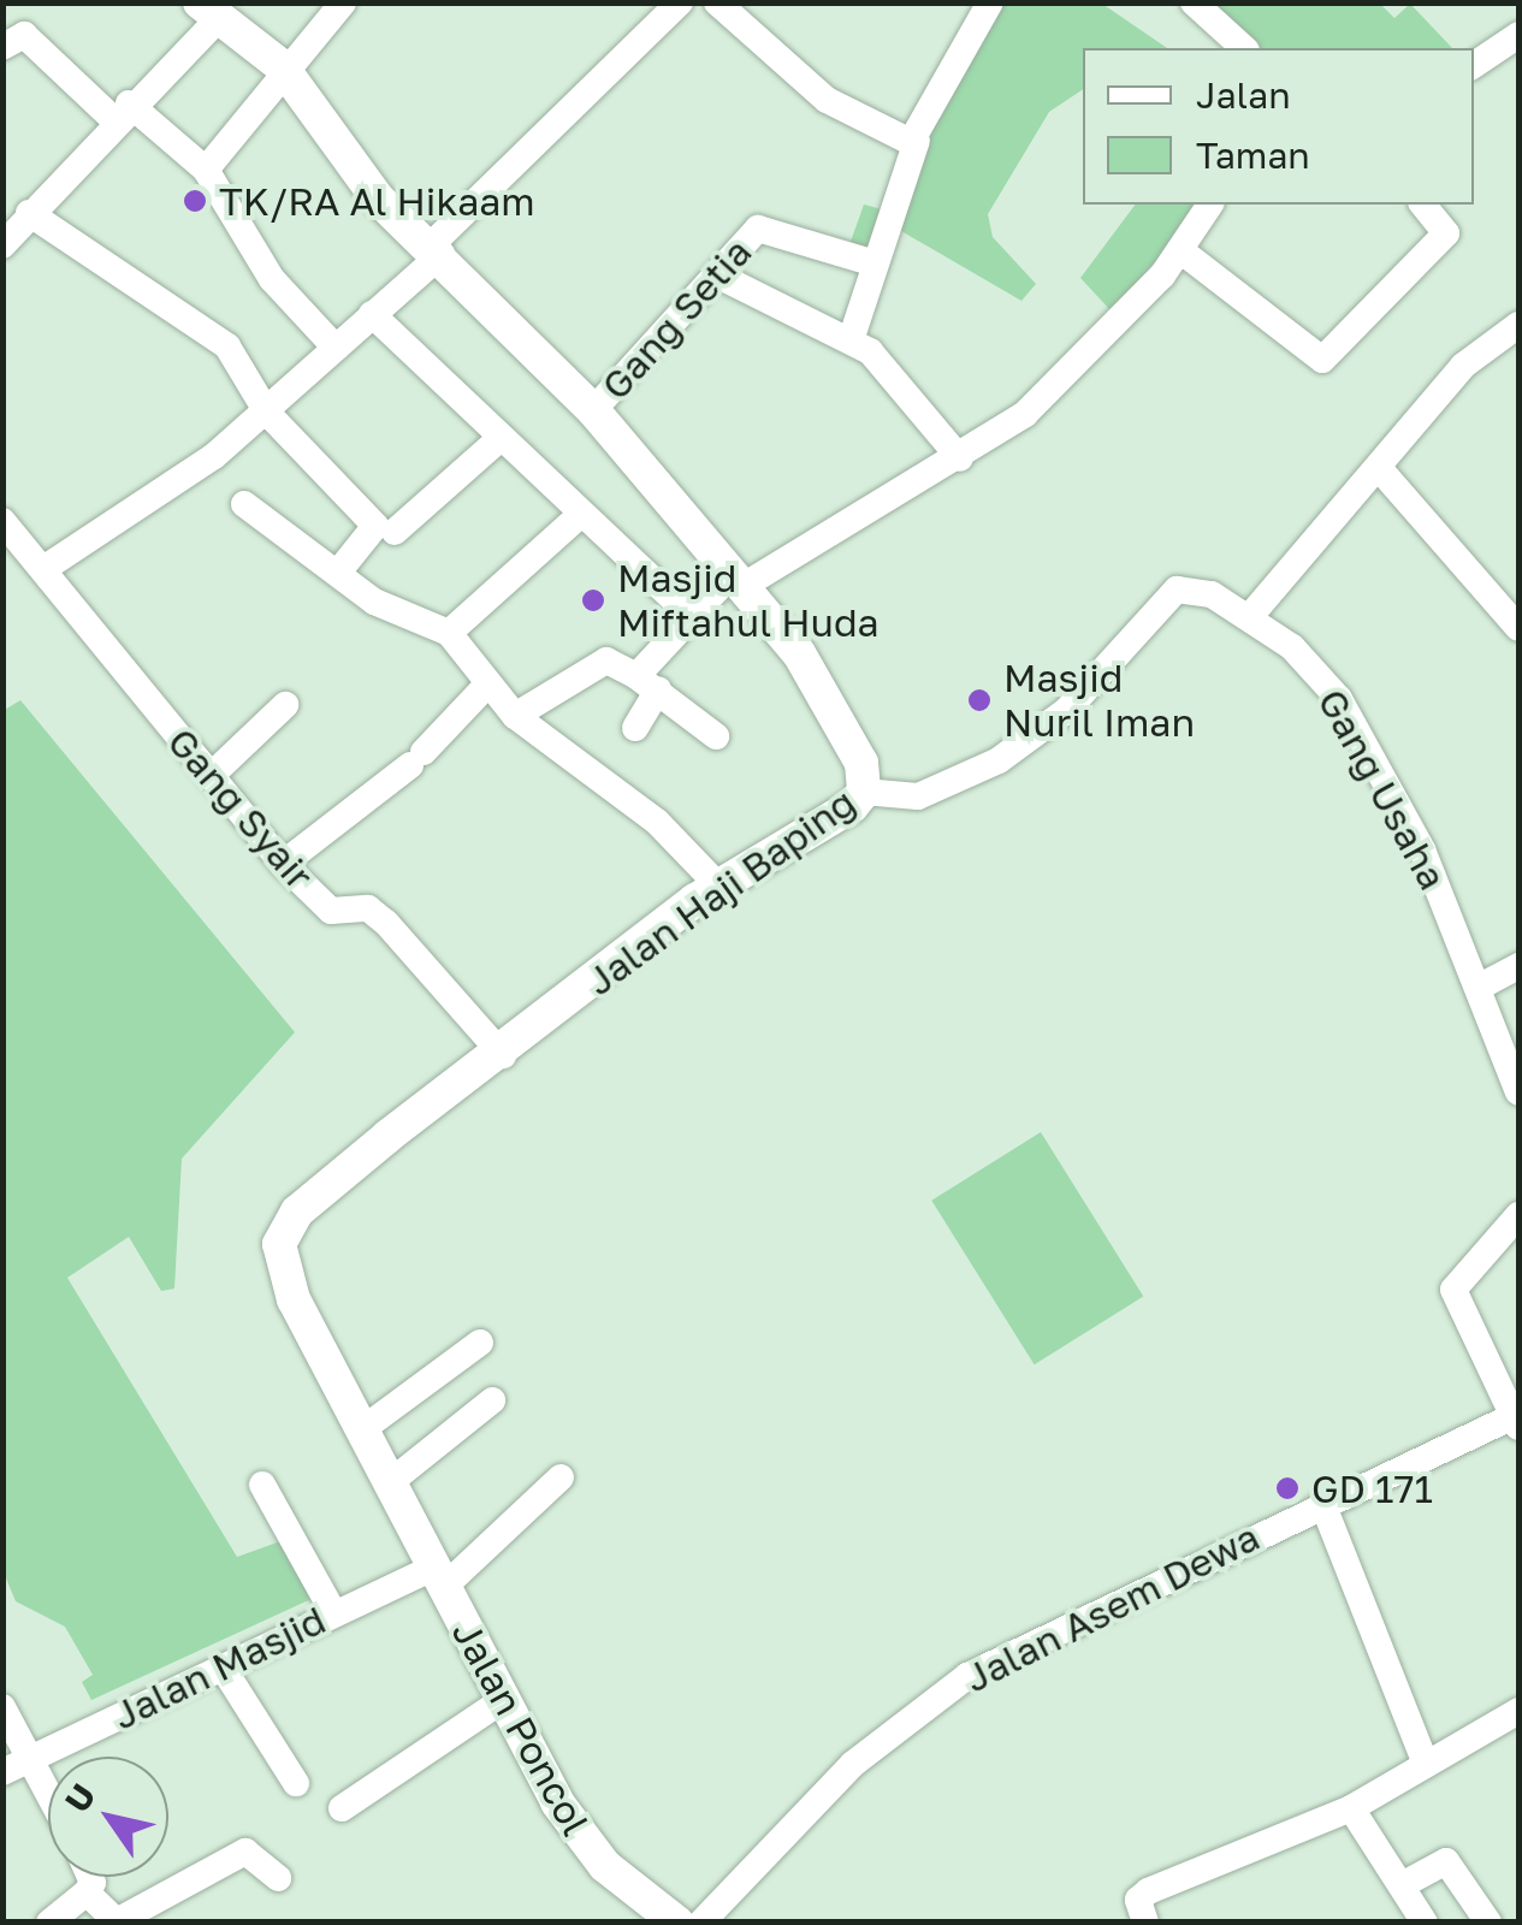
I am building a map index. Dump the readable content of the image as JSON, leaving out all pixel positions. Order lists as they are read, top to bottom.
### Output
{
  "streets": {
    "street": [
      "Gang Setia",
      "Gang Usaha",
      "Gang Syair",
      "Jalan Haji Baping",
      "Jalan Asem Dewa",
      "Jalan Masjid",
      "Jalan Poncol"
    ]
  },
  "crossings": [
    ["Gang Setia", "Jalan Haji Baping"],
    ["Gang Usaha", "Jalan Haji Baping"],
    ["Gang Syair", "Jalan Haji Baping"],
    ["Jalan Haji Baping", "Jalan Masjid"],
    ["Jalan Haji Baping", "Jalan Poncol"],
    ["Jalan Masjid", "Jalan Poncol"]
  ],
  "places": [
    "TK/RA Al Hikaam",
    "Masjid Miftahul Huda",
    "Masjid Nuril Iman",
    "GD 171"
  ],
  "legend": ["Jalan", "Taman"],
  "north": "top left"
}
